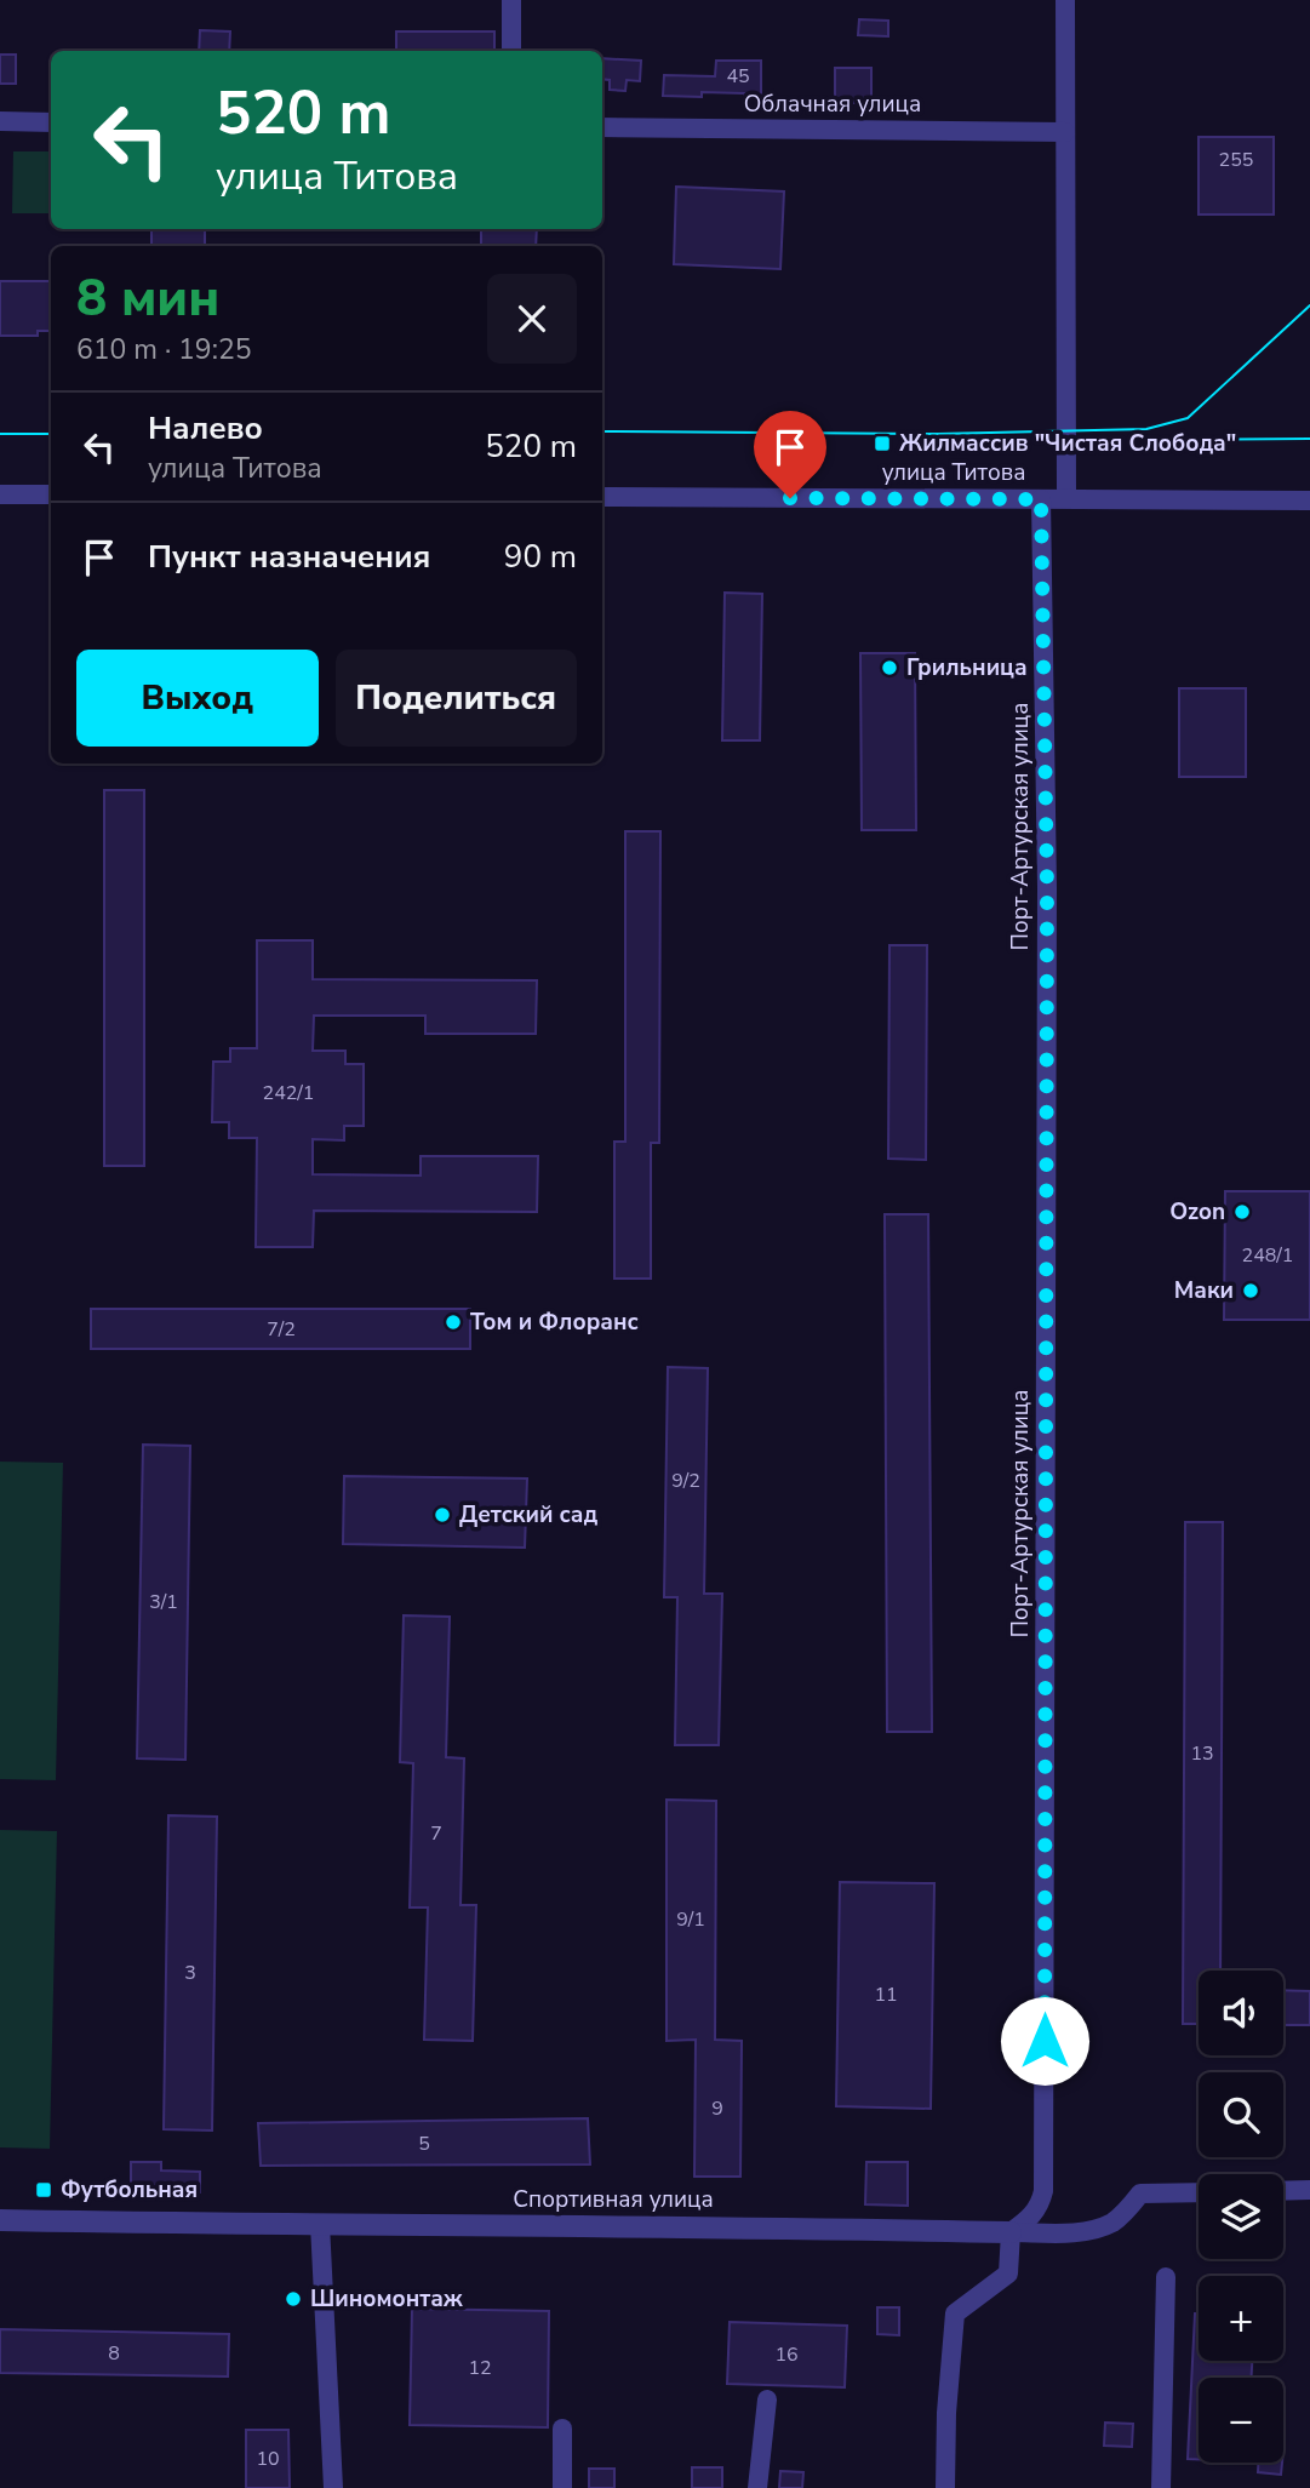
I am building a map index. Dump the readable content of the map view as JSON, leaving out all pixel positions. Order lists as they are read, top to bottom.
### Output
{
  "streets": {
    "street": [
      "Облачная улица",
      "улица Титова",
      "Порт-Артурская улица",
      "Спортивная улица"
    ]
  },
  "crossings": [
    ["улица Титова", "Порт-Артурская улица"],
    ["Порт-Артурская улица", "Спортивная улица"]
  ],
  "places": {
    "transit": ["Жилмассив \"Чистая Слобода\"", "Футбольная"],
    "other": [
      "Грильница",
      "Ozon",
      "Маки",
      "Том и Флоранс",
      "Детский сад",
      "Шиномонтаж"
    ]
  },
  "house_numbers": [
    "45",
    "255",
    "242/1",
    "248/1",
    "7/2",
    "9/2",
    "3/1",
    "13",
    "7",
    "9/1",
    "3",
    "11",
    "9",
    "5",
    "8",
    "16",
    "12",
    "10"
  ],
  "page": {
    "turn": ["520 m", "улица Титова"],
    "heading": ["8 мин", "610 m · 19:25"],
    "list": [
      {
        "name": "Налево",
        "note": "улица Титова",
        "value": "520 m"
      },
      {
        "name": "Пункт назначения",
        "value": "90 m"
      }
    ],
    "buttons": ["Выход", "Поделиться"],
    "map_buttons": ["+", "−"]
  }
}
